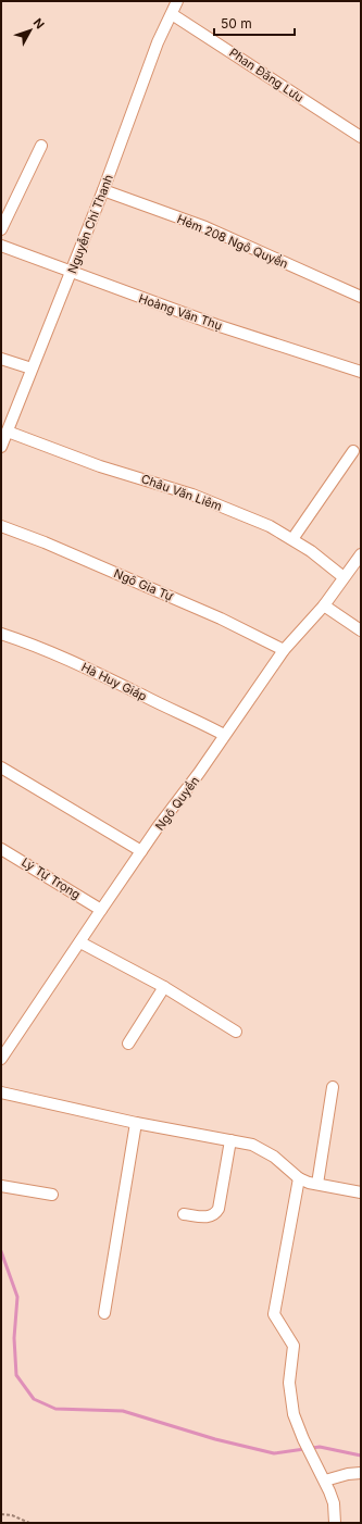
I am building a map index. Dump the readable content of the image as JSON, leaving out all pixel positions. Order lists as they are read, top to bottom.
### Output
{
  "streets": {
    "street": [
      "Phan Đăng Lưu",
      "Nguyễn Chí Thanh",
      "Hẻm 208 Ngô Quyền",
      "Hoàng Văn Thụ",
      "Châu Văn Liêm",
      "Ngô Gia Tự",
      "Hà Huy Giáp",
      "Ngô Quyền",
      "Lý Tự Trọng"
    ]
  },
  "crossings": [
    ["Phan Đăng Lưu", "Nguyễn Chí Thanh"],
    ["Nguyễn Chí Thanh", "Hẻm 208 Ngô Quyền"],
    ["Nguyễn Chí Thanh", "Hoàng Văn Thụ"],
    ["Nguyễn Chí Thanh", "Châu Văn Liêm"],
    ["Châu Văn Liêm", "Ngô Quyền"],
    ["Ngô Gia Tự", "Ngô Quyền"],
    ["Hà Huy Giáp", "Ngô Quyền"],
    ["Ngô Quyền", "Lý Tự Trọng"]
  ],
  "scale_bar": "50 m",
  "north": "top right"
}
